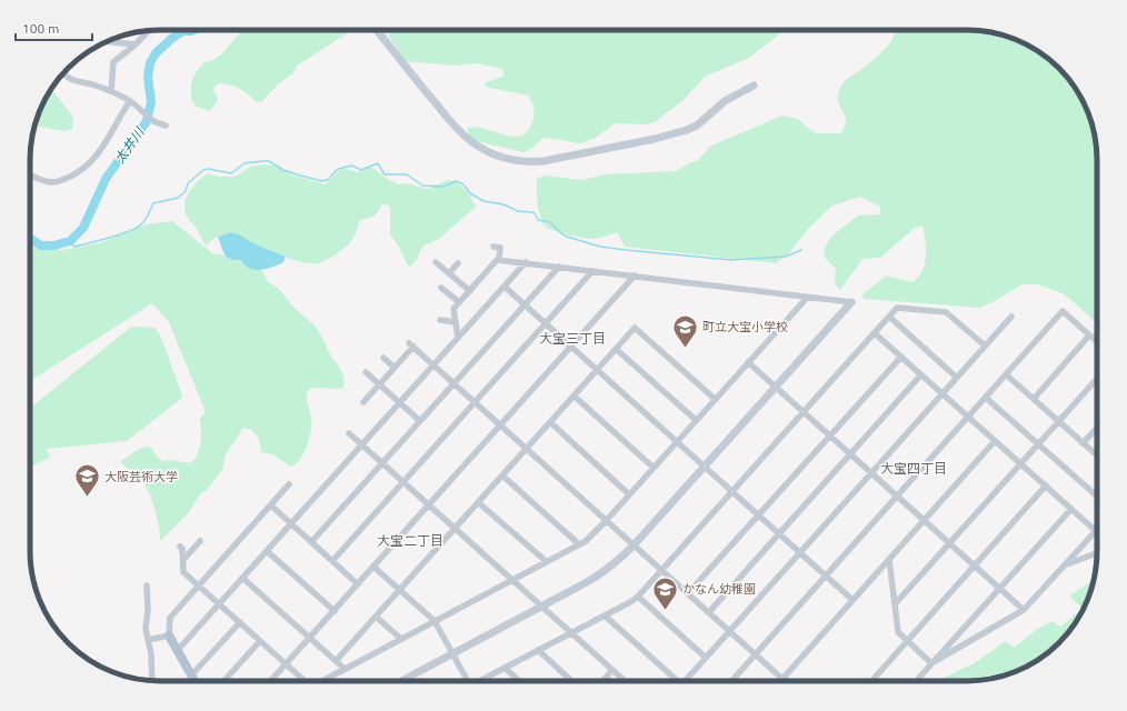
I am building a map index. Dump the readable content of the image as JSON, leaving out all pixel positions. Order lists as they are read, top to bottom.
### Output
{
  "districts": ["大宝三丁目", "大宝四丁目", "大宝二丁目"],
  "water": ["太井川"],
  "places": {
    "school or university": ["町立大宝小学校", "大阪芸術大学", "かなん幼稚園"]
  },
  "scale_bar": "100 m"
}
